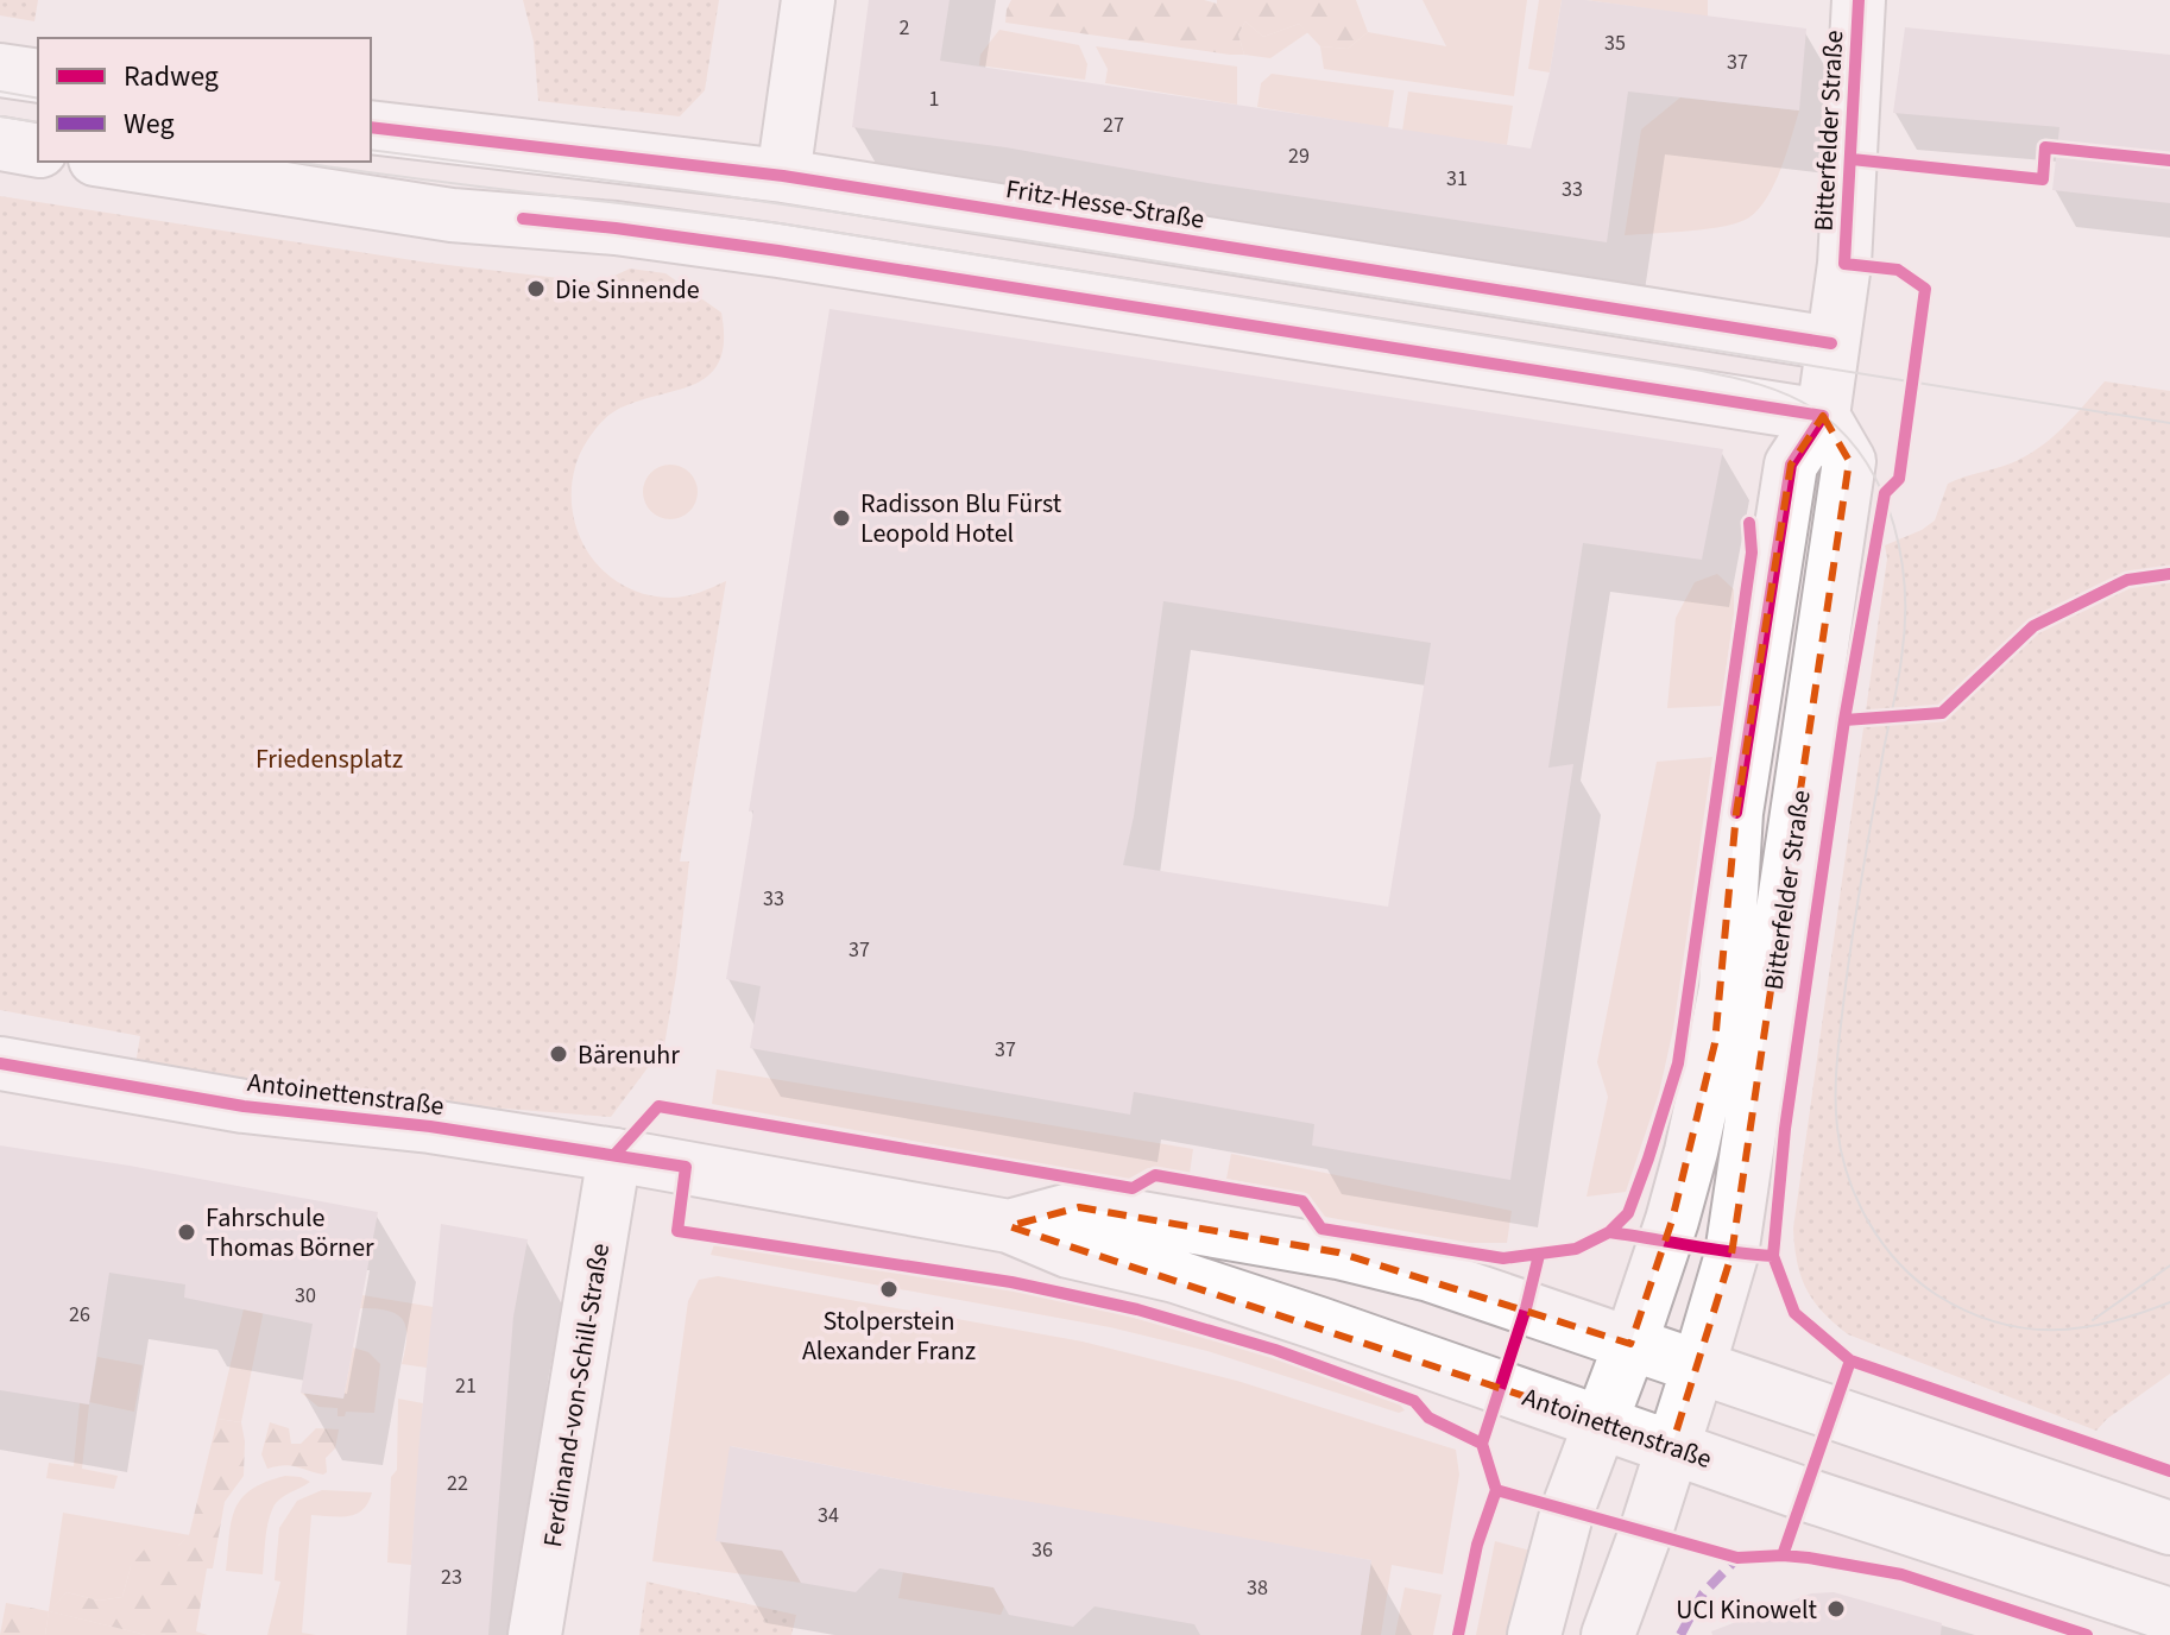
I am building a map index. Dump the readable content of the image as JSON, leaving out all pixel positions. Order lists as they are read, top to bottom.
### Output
{
  "streets": {
    "street": [
      "Bitterfelder Straße",
      "Fritz-Hesse-Straße",
      "Antoinettenstraße",
      "Ferdinand-von-Schill-Straße"
    ]
  },
  "crossings": [
    ["Bitterfelder Straße", "Fritz-Hesse-Straße"],
    ["Bitterfelder Straße", "Antoinettenstraße"],
    ["Antoinettenstraße", "Ferdinand-von-Schill-Straße"]
  ],
  "parks": ["Friedensplatz"],
  "places": [
    "Die Sinnende",
    "Radisson Blu Fürst Leopold Hotel",
    "Bärenuhr",
    "Fahrschule Thomas Börner",
    "Stolperstein Alexander Franz",
    "UCI Kinowelt"
  ],
  "house_numbers": [
    "2",
    "35",
    "37",
    "1",
    "27",
    "29",
    "31",
    "33",
    "33",
    "37",
    "37",
    "30",
    "26",
    "21",
    "22",
    "34",
    "36",
    "23",
    "38"
  ],
  "legend": ["Radweg", "Weg"]
}
